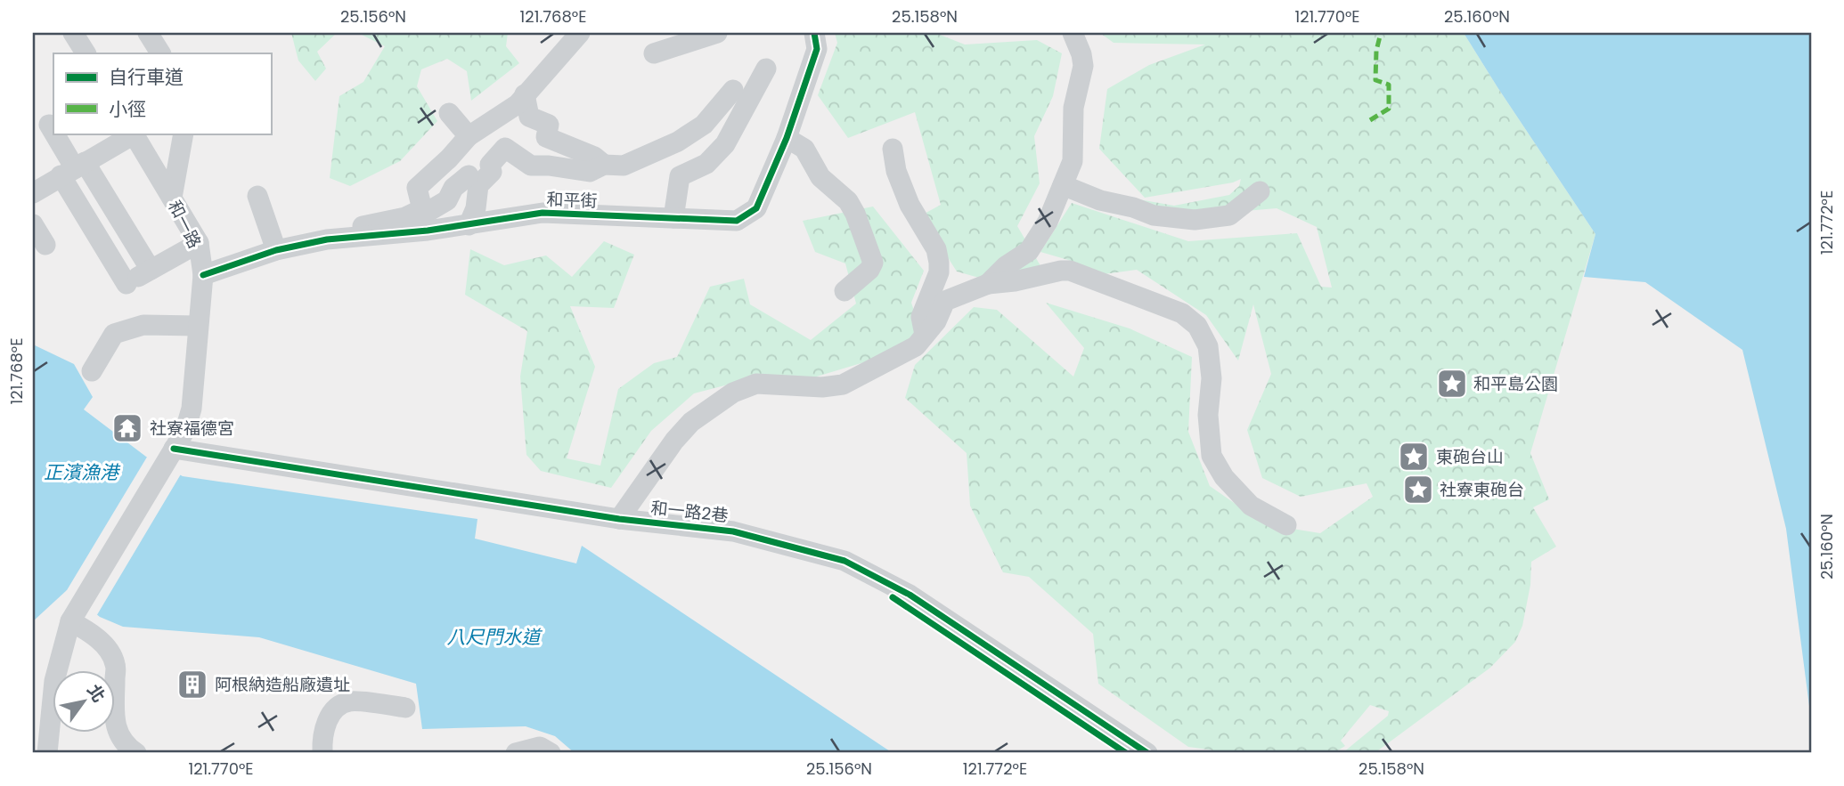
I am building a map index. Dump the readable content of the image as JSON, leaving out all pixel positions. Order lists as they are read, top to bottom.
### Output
{
  "streets": {
    "street": ["和平街", "和一路", "和一路2巷"]
  },
  "crossings": [
    ["和平街", "和一路"],
    ["和一路", "和一路2巷"]
  ],
  "water": ["正濱漁港", "八尺門水道"],
  "places": {
    "place": ["和平島公園", "東砲台山", "社寮東砲台"],
    "temple": ["社寮福德宮"],
    "building": ["阿根納造船廠遺址"]
  },
  "legend": ["自行車道", "小徑"],
  "north": "top right",
  "coordinates": [
    "25.156°N",
    "121.768°E",
    "25.158°N",
    "121.770°E",
    "25.160°N",
    "121.772°E"
  ]
}
